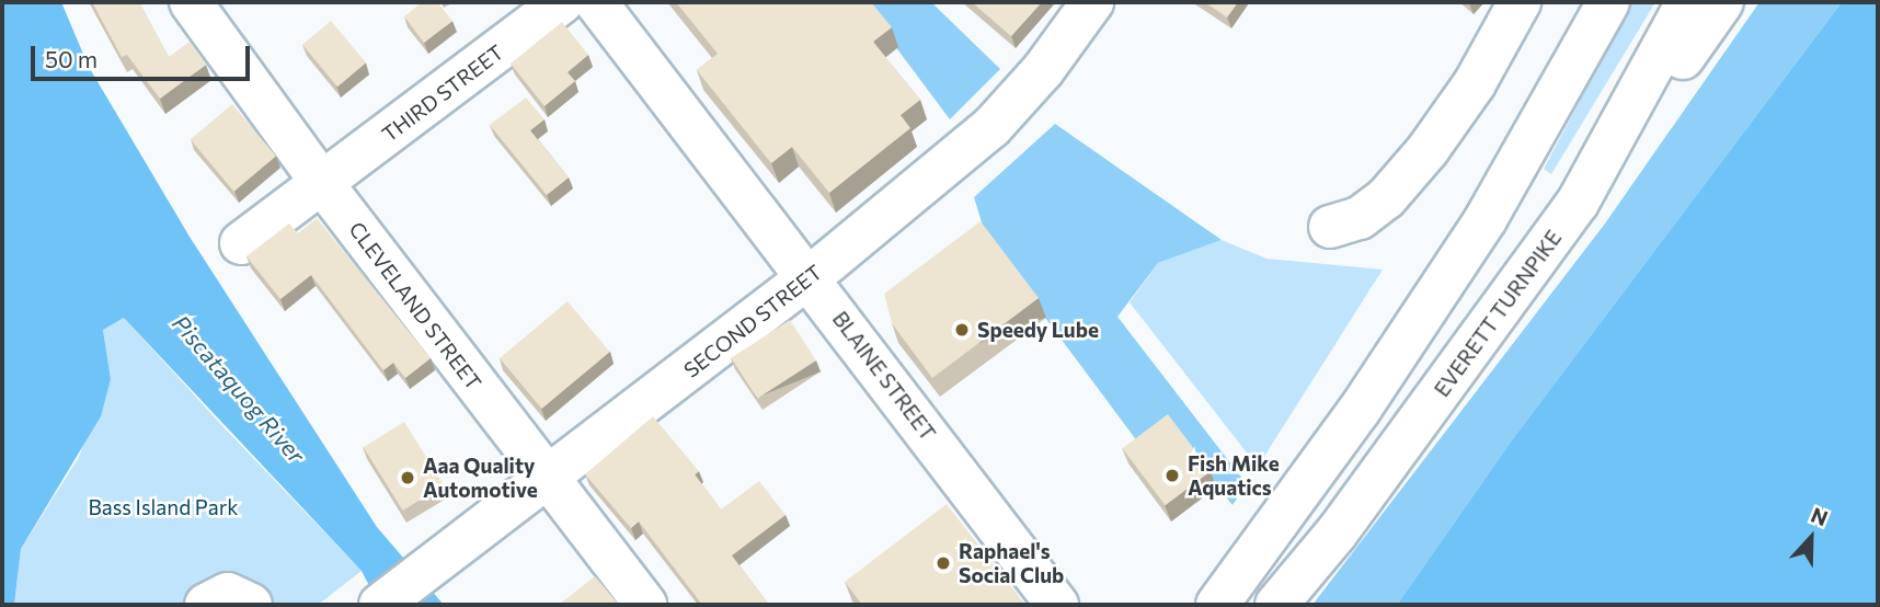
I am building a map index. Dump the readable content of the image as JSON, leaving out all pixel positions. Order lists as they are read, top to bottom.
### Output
{
  "streets": {
    "main road": [
      "THIRD STREET",
      "CLEVELAND STREET",
      "EVERETT TURNPIKE",
      "SECOND STREET",
      "BLAINE STREET"
    ]
  },
  "crossings": [
    ["THIRD STREET", "CLEVELAND STREET"],
    ["CLEVELAND STREET", "SECOND STREET"],
    ["SECOND STREET", "BLAINE STREET"]
  ],
  "water": ["Piscataquog River"],
  "parks": ["Bass Island Park"],
  "places": [
    "Speedy Lube",
    "Fish Mike Aquatics",
    "Aaa Quality Automotive",
    "Raphael's Social Club"
  ],
  "scale_bar": "50 m",
  "north": "top"
}
